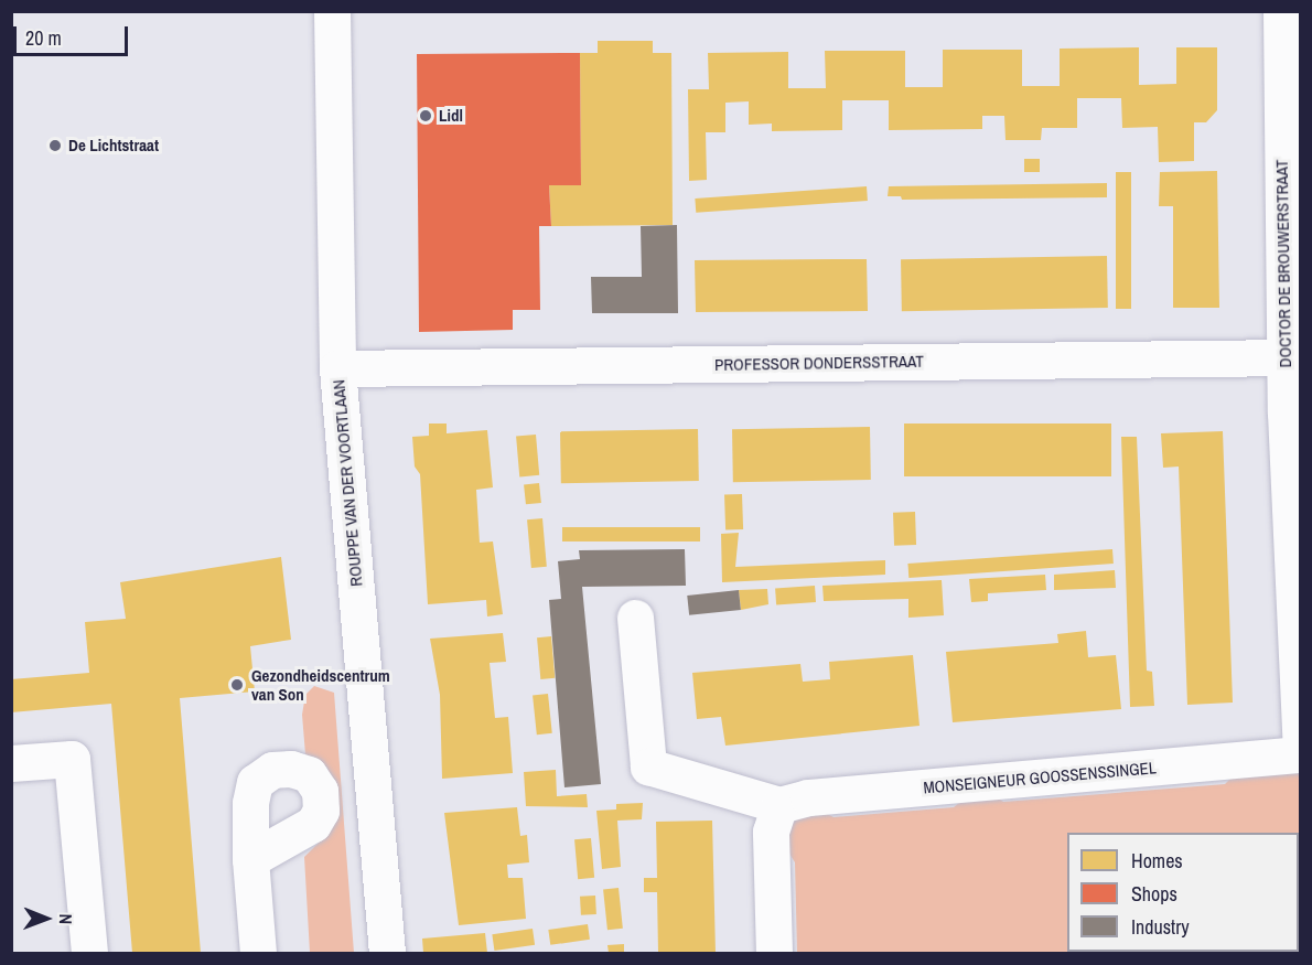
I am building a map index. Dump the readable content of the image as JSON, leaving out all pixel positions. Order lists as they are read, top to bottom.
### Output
{
  "streets": {
    "street": [
      "DOCTOR DE BROUWERSTRAAT",
      "PROFESSOR DONDERSSTRAAT",
      "ROUPPE VAN DER VOORTLAAN",
      "MONSEIGNEUR GOOSSENSSINGEL"
    ]
  },
  "crossings": [
    ["DOCTOR DE BROUWERSTRAAT", "PROFESSOR DONDERSSTRAAT"],
    ["DOCTOR DE BROUWERSTRAAT", "MONSEIGNEUR GOOSSENSSINGEL"],
    ["PROFESSOR DONDERSSTRAAT", "ROUPPE VAN DER VOORTLAAN"]
  ],
  "places": ["Lidl", "De Lichtstraat", "Gezondheidscentrum van Son"],
  "legend": ["Homes", "Shops", "Industry"],
  "scale_bar": "20 m",
  "north": "right"
}
